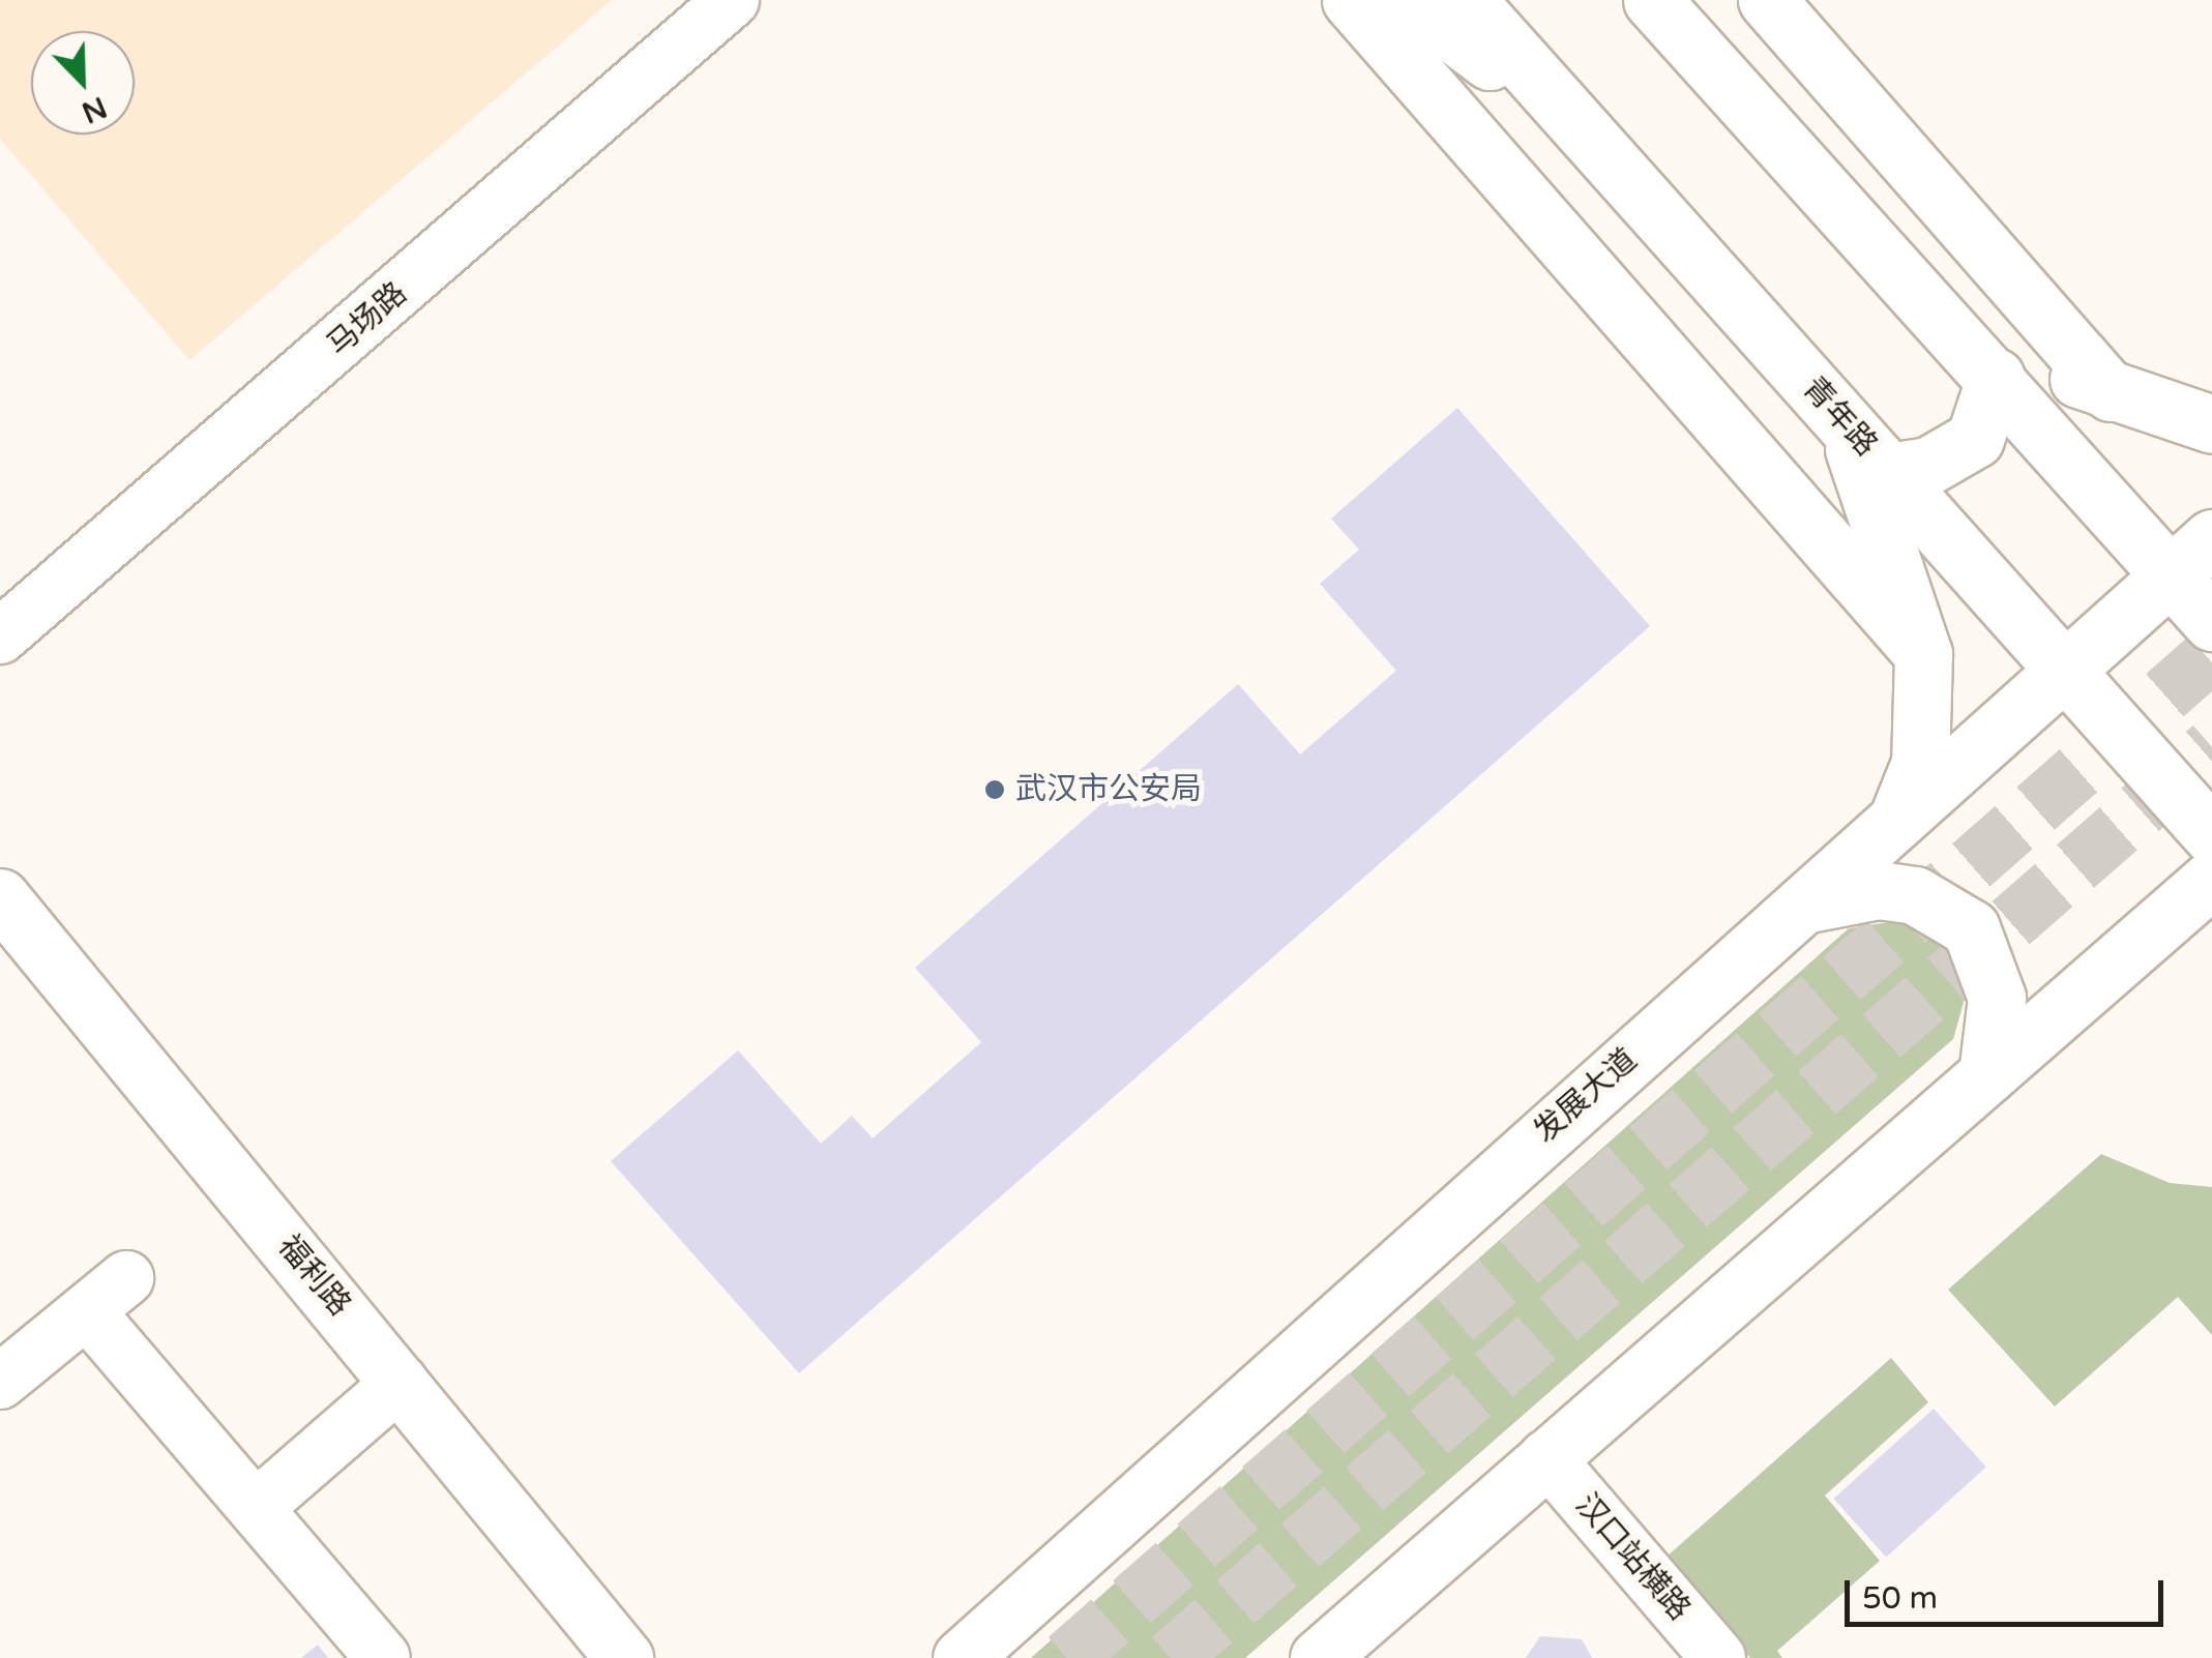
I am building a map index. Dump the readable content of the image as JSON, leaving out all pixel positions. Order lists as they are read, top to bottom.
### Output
{
  "streets": {
    "main road": ["青年路", "发展大道", "福利路"],
    "street": ["马场路", "汉口站横路"]
  },
  "crossings": [
    ["青年路", "发展大道"]
  ],
  "places": ["武汉市公安局"],
  "scale_bar": "50 m",
  "north": "bottom right"
}
